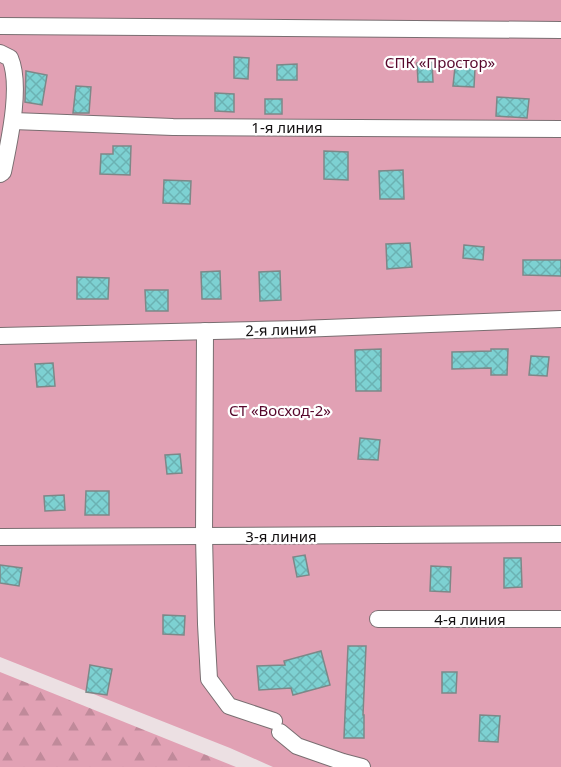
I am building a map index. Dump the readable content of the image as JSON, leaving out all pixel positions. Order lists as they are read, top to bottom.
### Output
{
  "streets": {
    "street": [
      "1-я линия",
      "2-я линия",
      "3-я линия",
      "4-я линия"
    ]
  },
  "parks": ["СПК «Простор»", "СТ «Восход-2»"]
}
